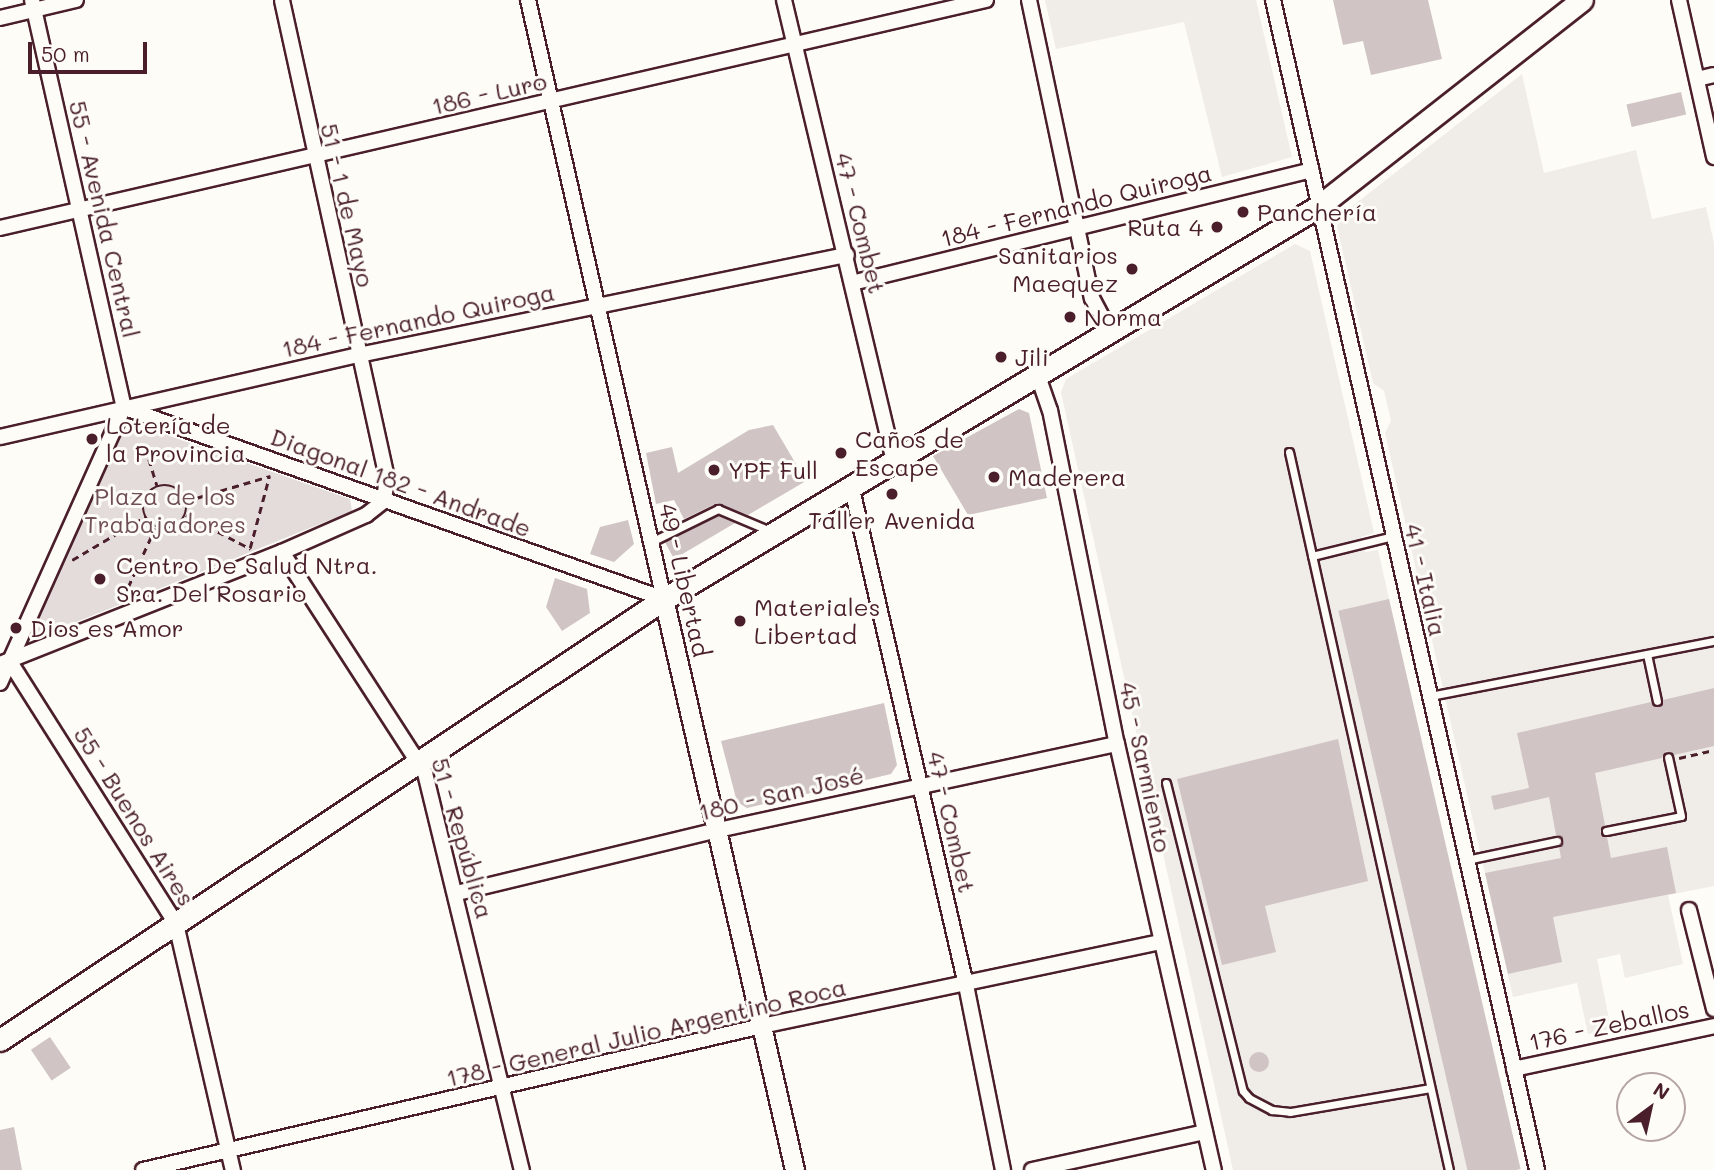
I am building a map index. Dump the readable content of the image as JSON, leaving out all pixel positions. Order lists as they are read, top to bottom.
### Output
{
  "streets": {
    "street": [
      "186 - Luro",
      "51 - 1 de Mayo",
      "184 - Fernando Quiroga",
      "55 - Avenida Central",
      "47 - Combet",
      "Diagonal 182 - Andrade",
      "49 - Libertad",
      "41 - Italia",
      "45 - Sarmiento",
      "180 - San José",
      "55 - Buenos Aires",
      "51 - República",
      "176 - Zeballos",
      "178 - General Julio Argentino Roca"
    ]
  },
  "crossings": [
    ["186 - Luro", "51 - 1 de Mayo"],
    ["186 - Luro", "55 - Avenida Central"],
    ["186 - Luro", "47 - Combet"],
    ["186 - Luro", "49 - Libertad"],
    ["51 - 1 de Mayo", "184 - Fernando Quiroga"],
    ["51 - 1 de Mayo", "Diagonal 182 - Andrade"],
    ["184 - Fernando Quiroga", "55 - Avenida Central"],
    ["184 - Fernando Quiroga", "47 - Combet"],
    ["184 - Fernando Quiroga", "Diagonal 182 - Andrade"],
    ["184 - Fernando Quiroga", "49 - Libertad"],
    ["184 - Fernando Quiroga", "41 - Italia"],
    ["55 - Avenida Central", "Diagonal 182 - Andrade"],
    ["47 - Combet", "180 - San José"],
    ["47 - Combet", "178 - General Julio Argentino Roca"],
    ["Diagonal 182 - Andrade", "49 - Libertad"],
    ["49 - Libertad", "180 - San José"],
    ["49 - Libertad", "178 - General Julio Argentino Roca"],
    ["41 - Italia", "176 - Zeballos"],
    ["45 - Sarmiento", "180 - San José"],
    ["45 - Sarmiento", "178 - General Julio Argentino Roca"],
    ["180 - San José", "51 - República"],
    ["55 - Buenos Aires", "178 - General Julio Argentino Roca"],
    ["51 - República", "178 - General Julio Argentino Roca"]
  ],
  "parks": ["Plaza de los Trabajadores"],
  "places": [
    "Panchería",
    "Ruta 4",
    "Sanitarios Maequez",
    "Norma",
    "Jili",
    "Lotería de la Provincia",
    "Caños de Escape",
    "YPF Full",
    "Maderera",
    "Taller Avenida",
    "Centro De Salud Ntra. Sra. Del Rosario",
    "Materiales Libertad",
    "Dios es Amor"
  ],
  "scale_bar": "50 m",
  "north": "top right"
}
